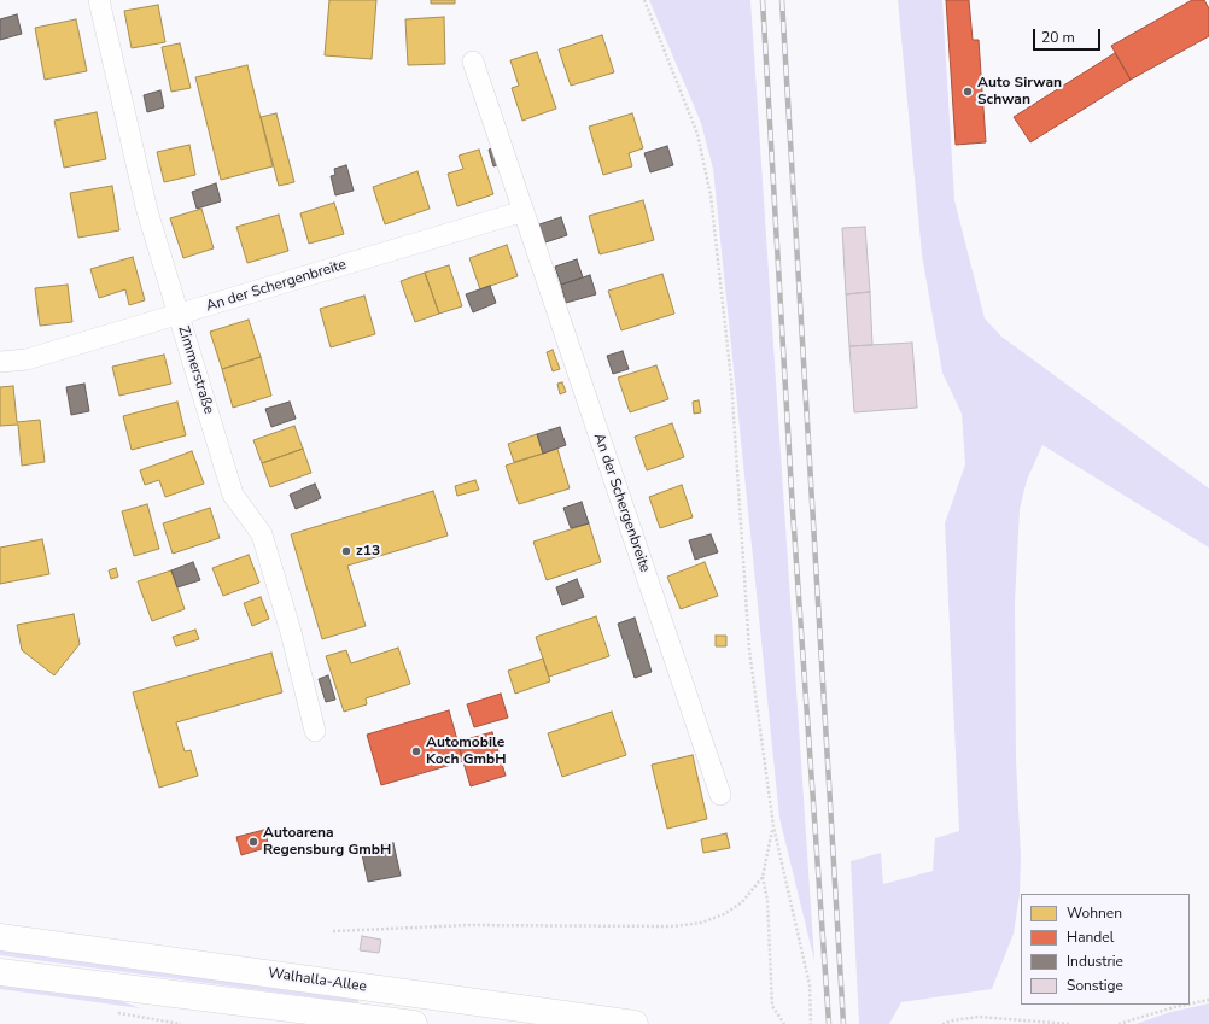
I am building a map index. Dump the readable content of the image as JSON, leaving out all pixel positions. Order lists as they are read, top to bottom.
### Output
{
  "streets": {
    "main road": ["Walhalla-Allee"],
    "street": ["An der Schergenbreite", "Zimmerstraße"]
  },
  "crossings": [
    ["An der Schergenbreite", "Zimmerstraße"]
  ],
  "places": [
    "Auto Sirwan Schwan",
    "z13",
    "Automobile Koch GmbH",
    "Autoarena Regensburg GmbH"
  ],
  "legend": [
    "Wohnen",
    "Handel",
    "Industrie",
    "Sonstige"
  ],
  "scale_bar": "20 m"
}
